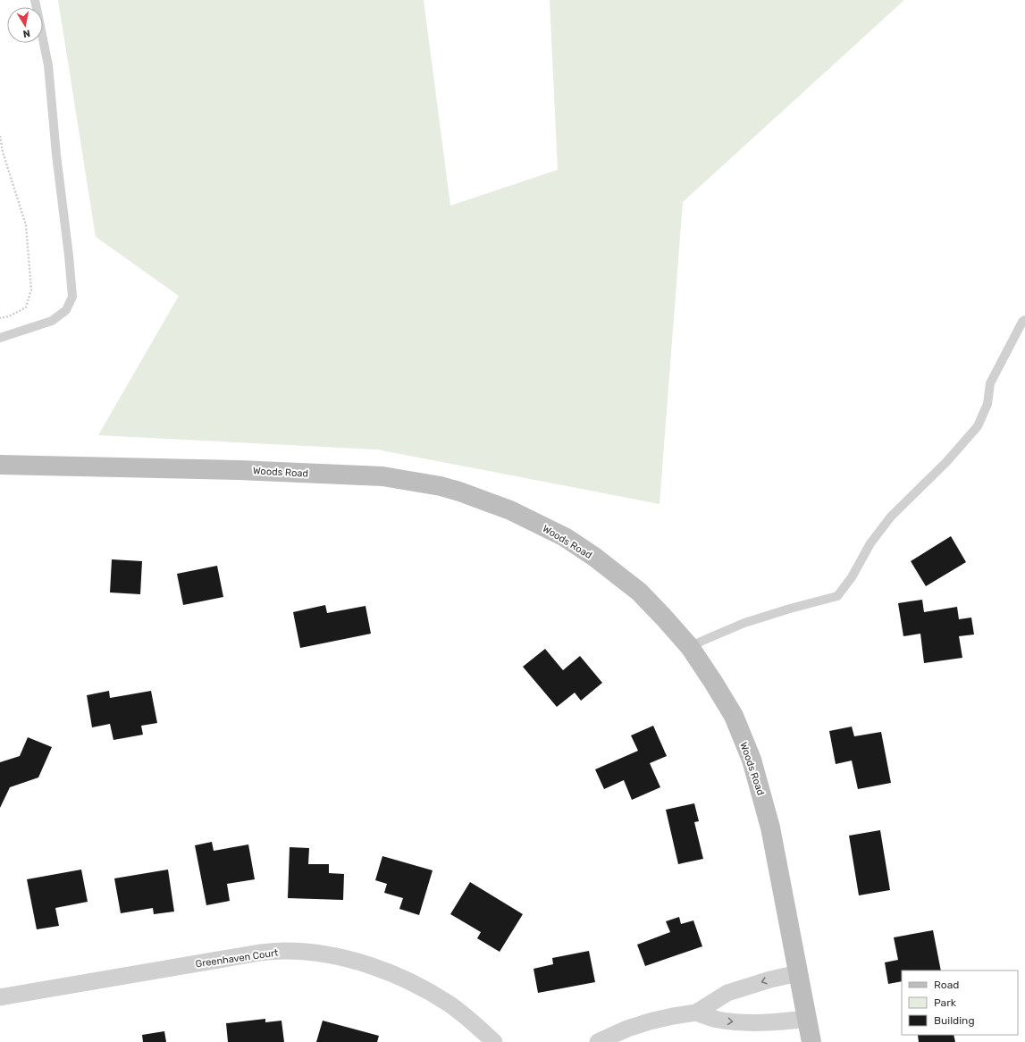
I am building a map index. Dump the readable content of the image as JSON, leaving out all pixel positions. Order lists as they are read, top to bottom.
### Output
{
  "streets": {
    "street": ["Woods Road", "Greenhaven Court"]
  },
  "legend": ["Road", "Park", "Building"],
  "north": "bottom"
}
